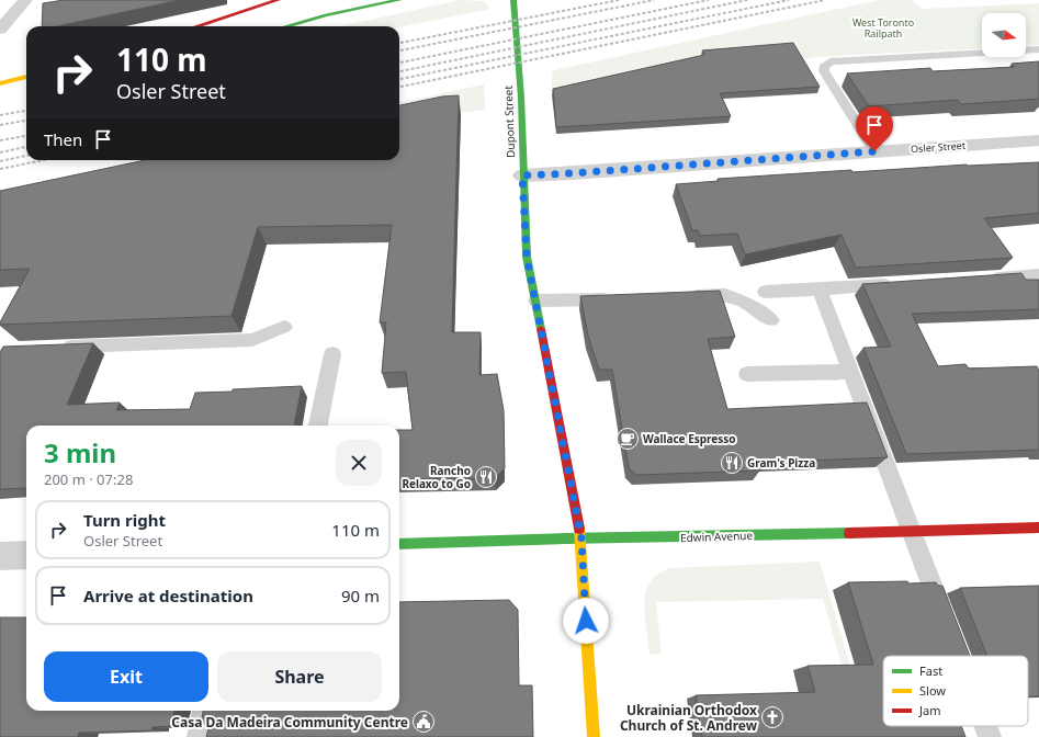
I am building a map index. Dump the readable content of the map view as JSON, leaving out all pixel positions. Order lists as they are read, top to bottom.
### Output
{
  "streets": {
    "main road": ["Dupont Street", "Edwin Avenue"],
    "street": ["Osler Street"]
  },
  "crossings": [
    ["Dupont Street", "Osler Street"],
    ["Dupont Street", "Edwin Avenue"]
  ],
  "parks": ["West Toronto Railpath"],
  "places": {
    "cafe": ["Wallace Espresso"],
    "restaurant": ["Gram's Pizza", "Rancho Relaxo to Go"],
    "church": ["Ukrainian Orthodox Church of St. Andrew"],
    "public building": ["Casa Da Madeira Community Centre"]
  },
  "legend": ["Fast", "Slow", "Jam"],
  "north": "right",
  "page": {
    "turn": ["110 m", "Osler Street"],
    "then": "Then",
    "heading": ["3 min", "200 m · 07:28"],
    "list": [
      {
        "name": "Turn right",
        "note": "Osler Street",
        "value": "110 m"
      },
      {
        "name": "Arrive at destination",
        "value": "90 m"
      }
    ],
    "buttons": ["Exit", "Share"]
  }
}
